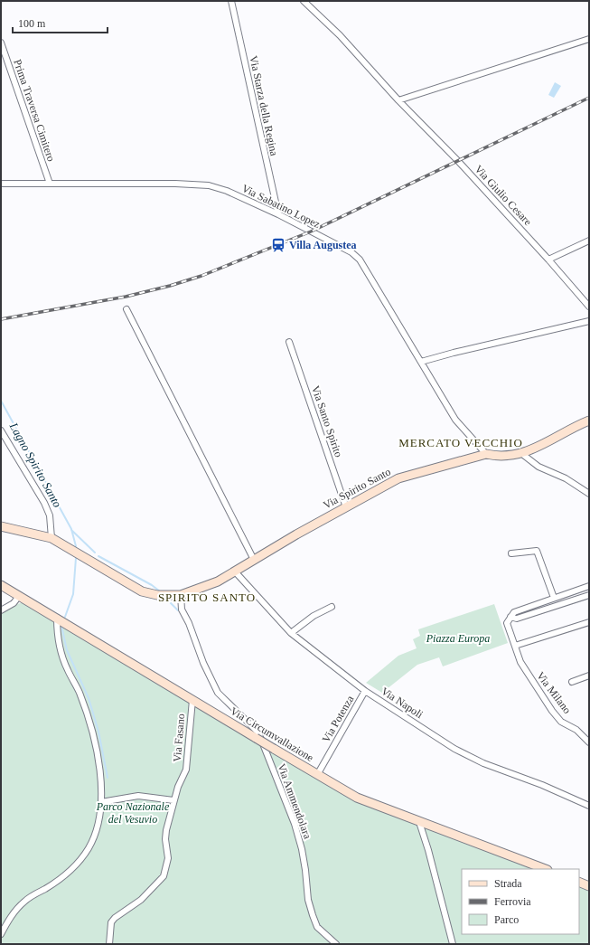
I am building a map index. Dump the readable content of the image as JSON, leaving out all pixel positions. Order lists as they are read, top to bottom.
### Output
{
  "streets": {
    "street": [
      "Via Starza della Regina",
      "Prima Traversa Cimitero",
      "Via Giulio Cesare",
      "Via Sabatino Lopez",
      "Via Santo Spirito",
      "Via Spirito Santo",
      "Via Milano",
      "Via Napoli",
      "Via Potenza",
      "Via Circumvallazione",
      "Via Fasano",
      "Via Ammendolara"
    ]
  },
  "crossings": [
    ["Via Starza della Regina", "Via Sabatino Lopez"],
    ["Prima Traversa Cimitero", "Via Sabatino Lopez"],
    ["Via Sabatino Lopez", "Via Spirito Santo"],
    ["Via Santo Spirito", "Via Spirito Santo"],
    ["Via Spirito Santo", "Via Napoli"],
    ["Via Spirito Santo", "Via Ammendolara"],
    ["Via Napoli", "Via Potenza"],
    ["Via Potenza", "Via Circumvallazione"],
    ["Via Circumvallazione", "Via Fasano"]
  ],
  "districts": ["MERCATO VECCHIO", "SPIRITO SANTO"],
  "water": ["Lagno Spirito Santo"],
  "parks": ["Piazza Europa", "Parco Nazionale del Vesuvio"],
  "places": {
    "station": ["Villa Augustea"]
  },
  "legend": ["Strada", "Ferrovia", "Parco"],
  "scale_bar": "100 m"
}
